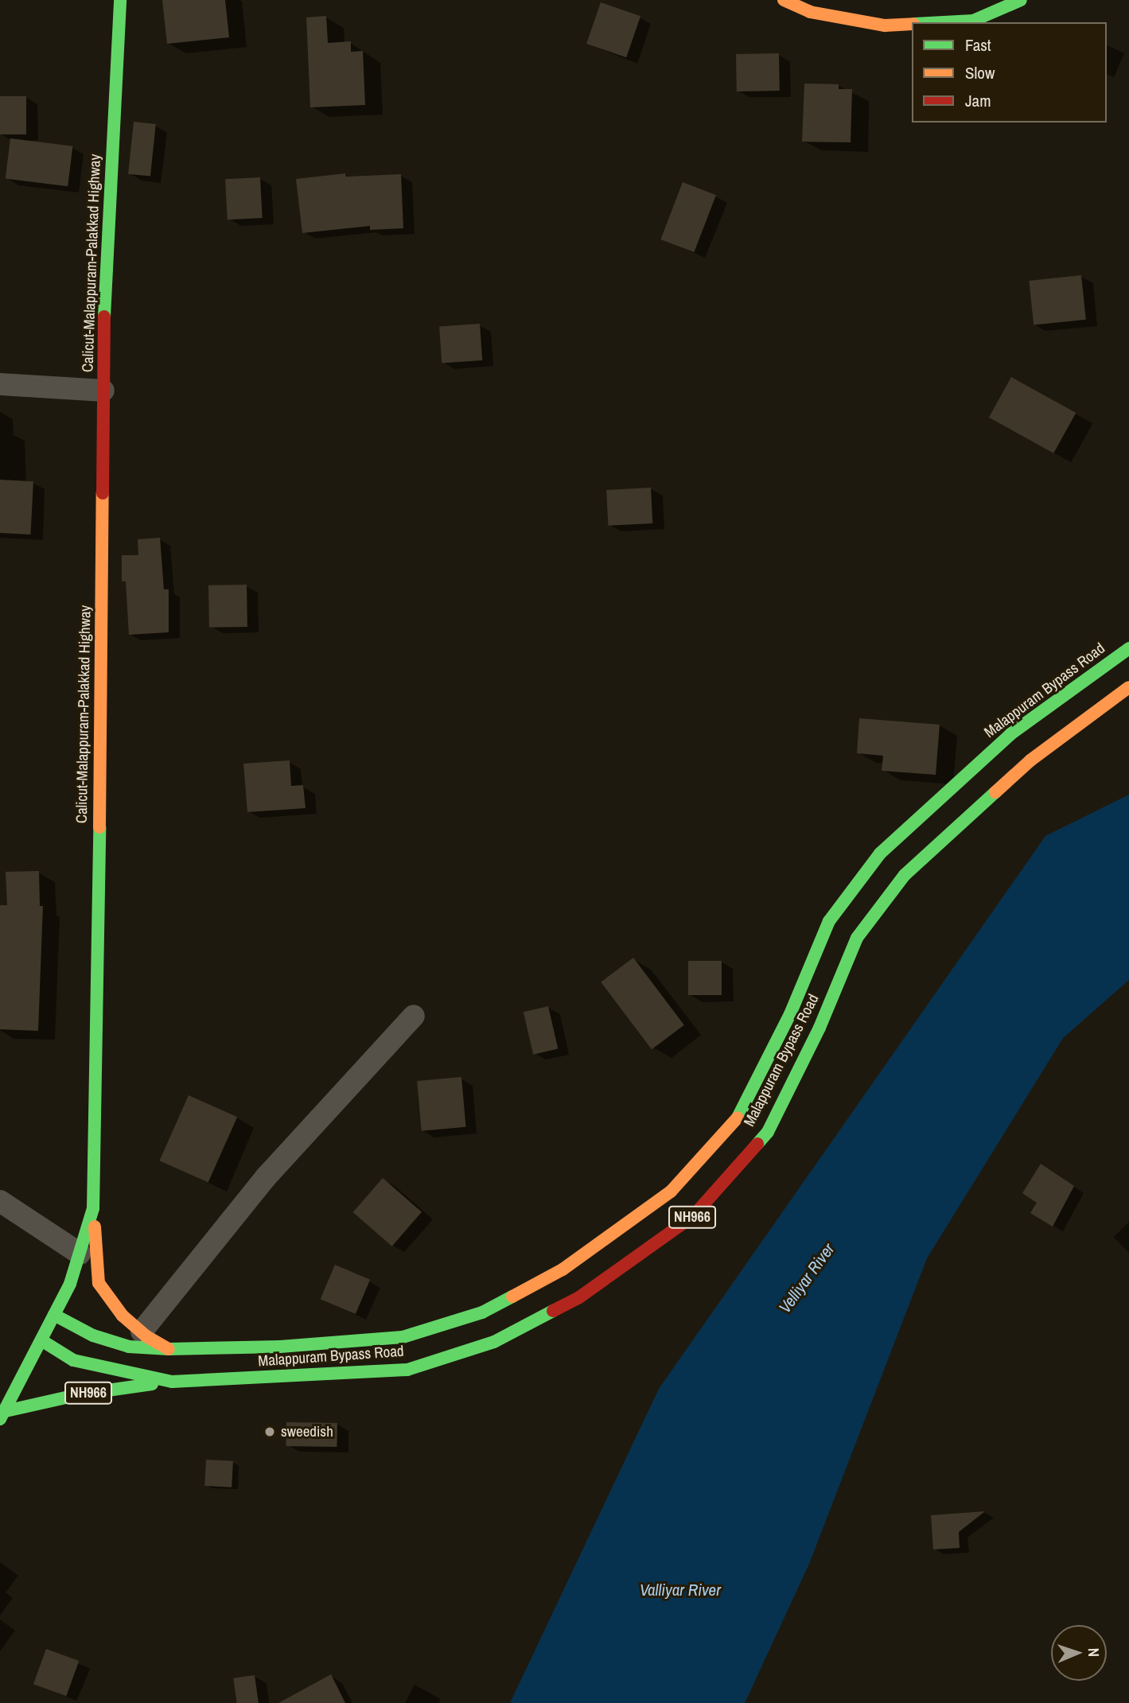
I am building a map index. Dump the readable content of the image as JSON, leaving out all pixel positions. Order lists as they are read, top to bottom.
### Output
{
  "streets": {
    "highway": ["Calicut-Malappuram-Palakkad Highway", "Malappuram Bypass Road", "NH966"]
  },
  "crossings": [
    ["Calicut-Malappuram-Palakkad Highway", "Malappuram Bypass Road"],
    ["Calicut-Malappuram-Palakkad Highway", "NH966"],
    ["Malappuram Bypass Road", "NH966"]
  ],
  "water": ["Velliyar River", "Valliyar River"],
  "places": ["sweedish"],
  "legend": ["Fast", "Slow", "Jam"],
  "north": "right"
}
